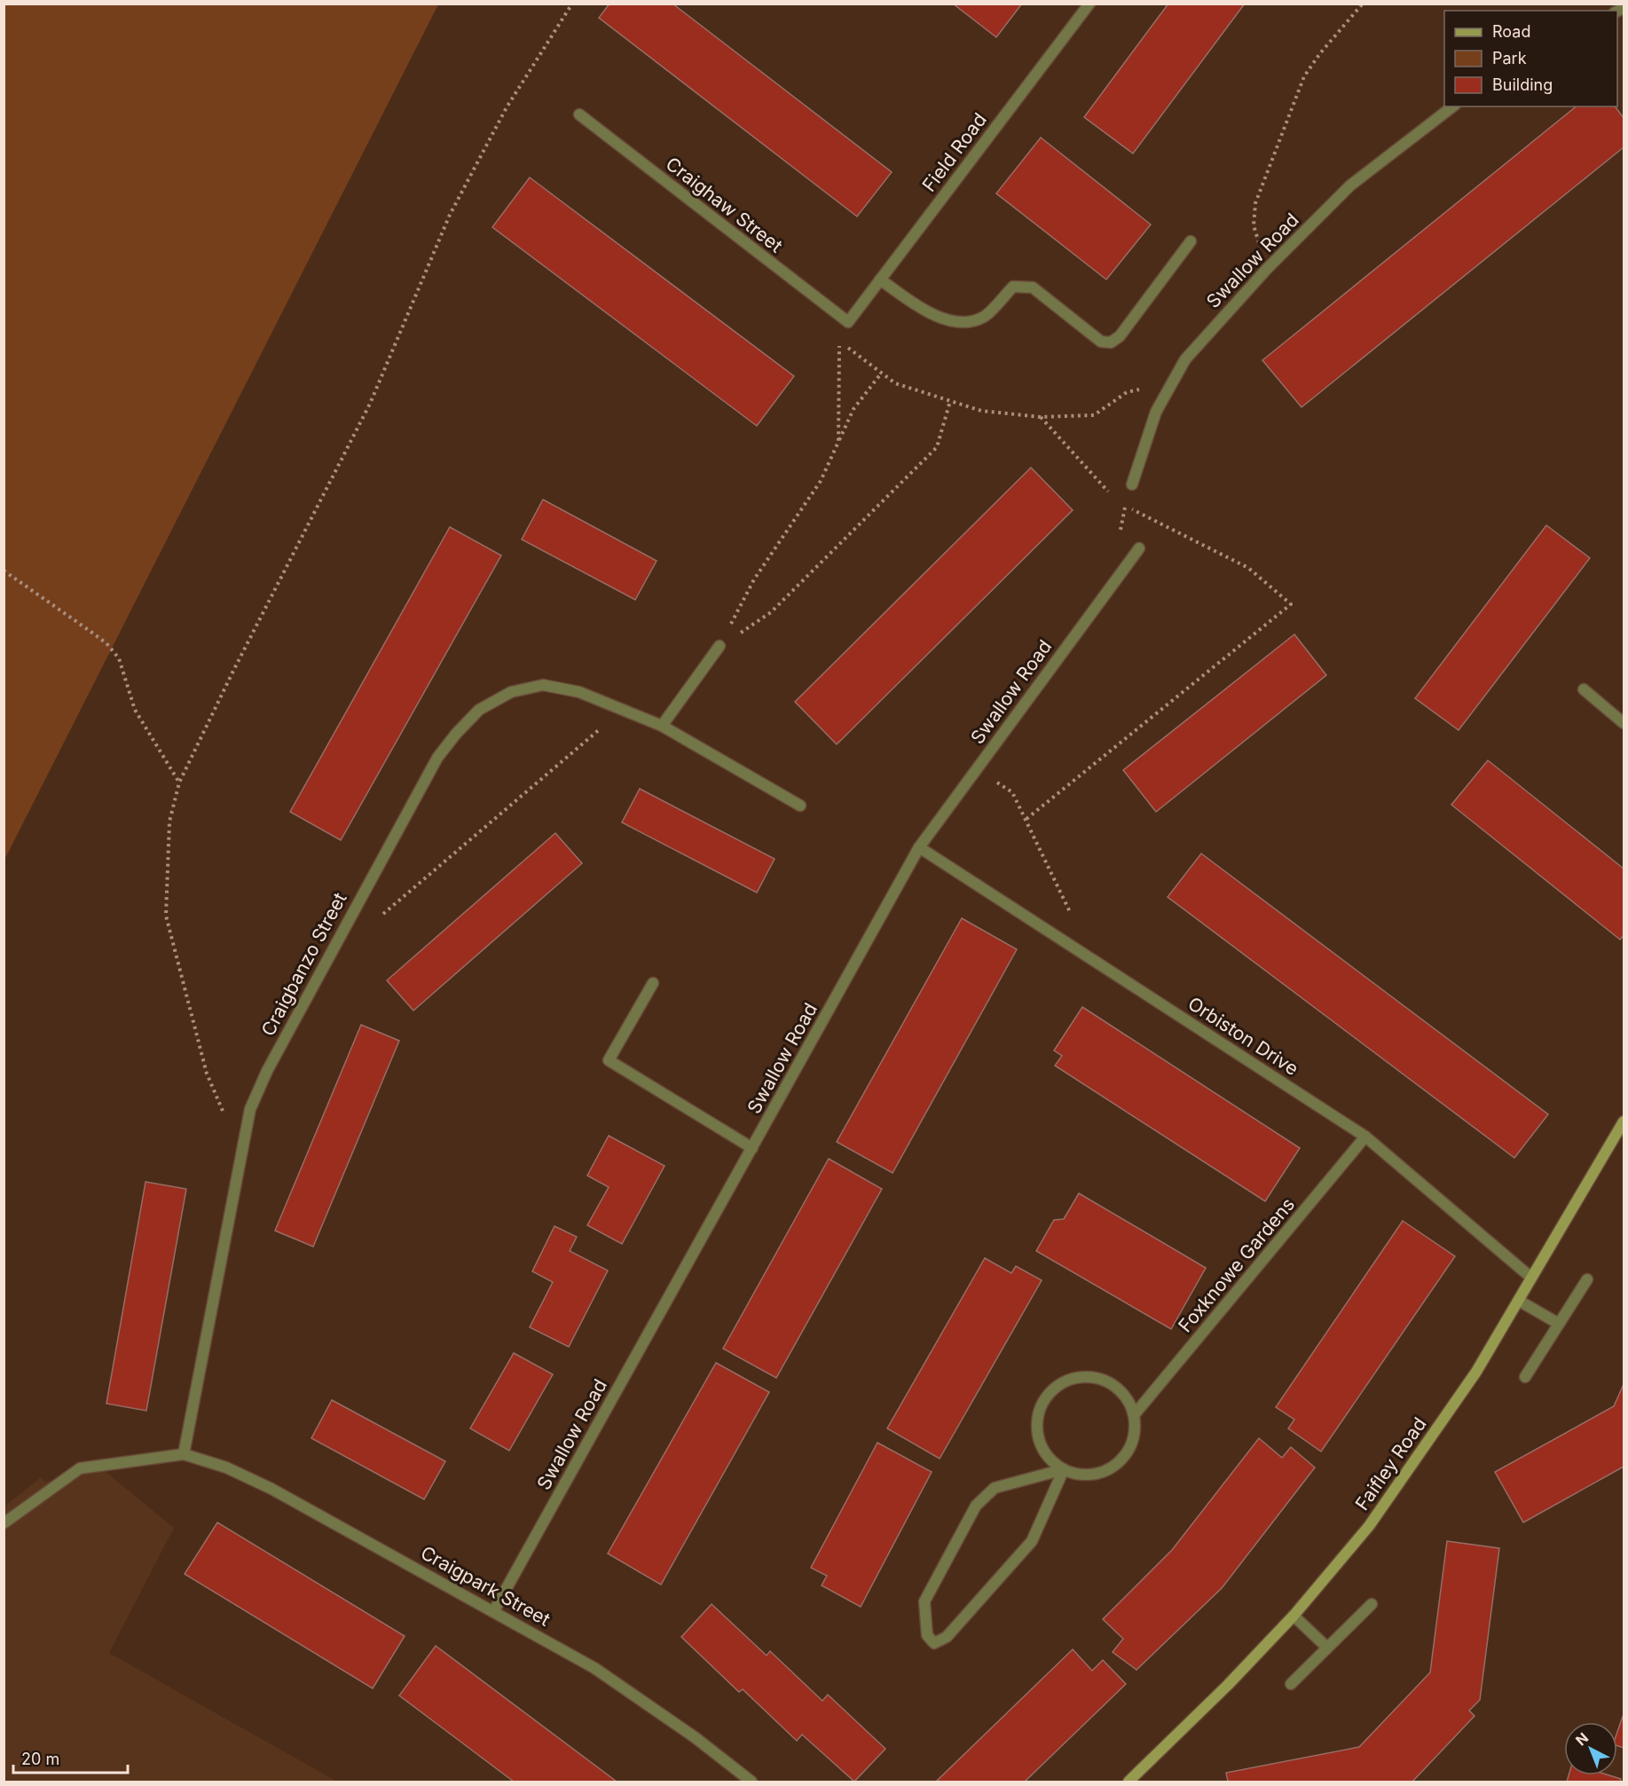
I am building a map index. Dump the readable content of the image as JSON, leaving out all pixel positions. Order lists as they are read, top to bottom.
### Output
{
  "streets": {
    "street": [
      "Field Road",
      "Craighaw Street",
      "Swallow Road",
      "Craigbanzo Street",
      "Orbiston Drive",
      "Foxknowe Gardens",
      "Faifley Road",
      "Craigpark Street"
    ]
  },
  "crossings": [
    ["Field Road", "Craighaw Street"],
    ["Swallow Road", "Orbiston Drive"],
    ["Swallow Road", "Craigpark Street"],
    ["Craigbanzo Street", "Craigpark Street"],
    ["Orbiston Drive", "Foxknowe Gardens"],
    ["Orbiston Drive", "Faifley Road"]
  ],
  "legend": ["Road", "Park", "Building"],
  "scale_bar": "20 m",
  "north": "top left"
}
